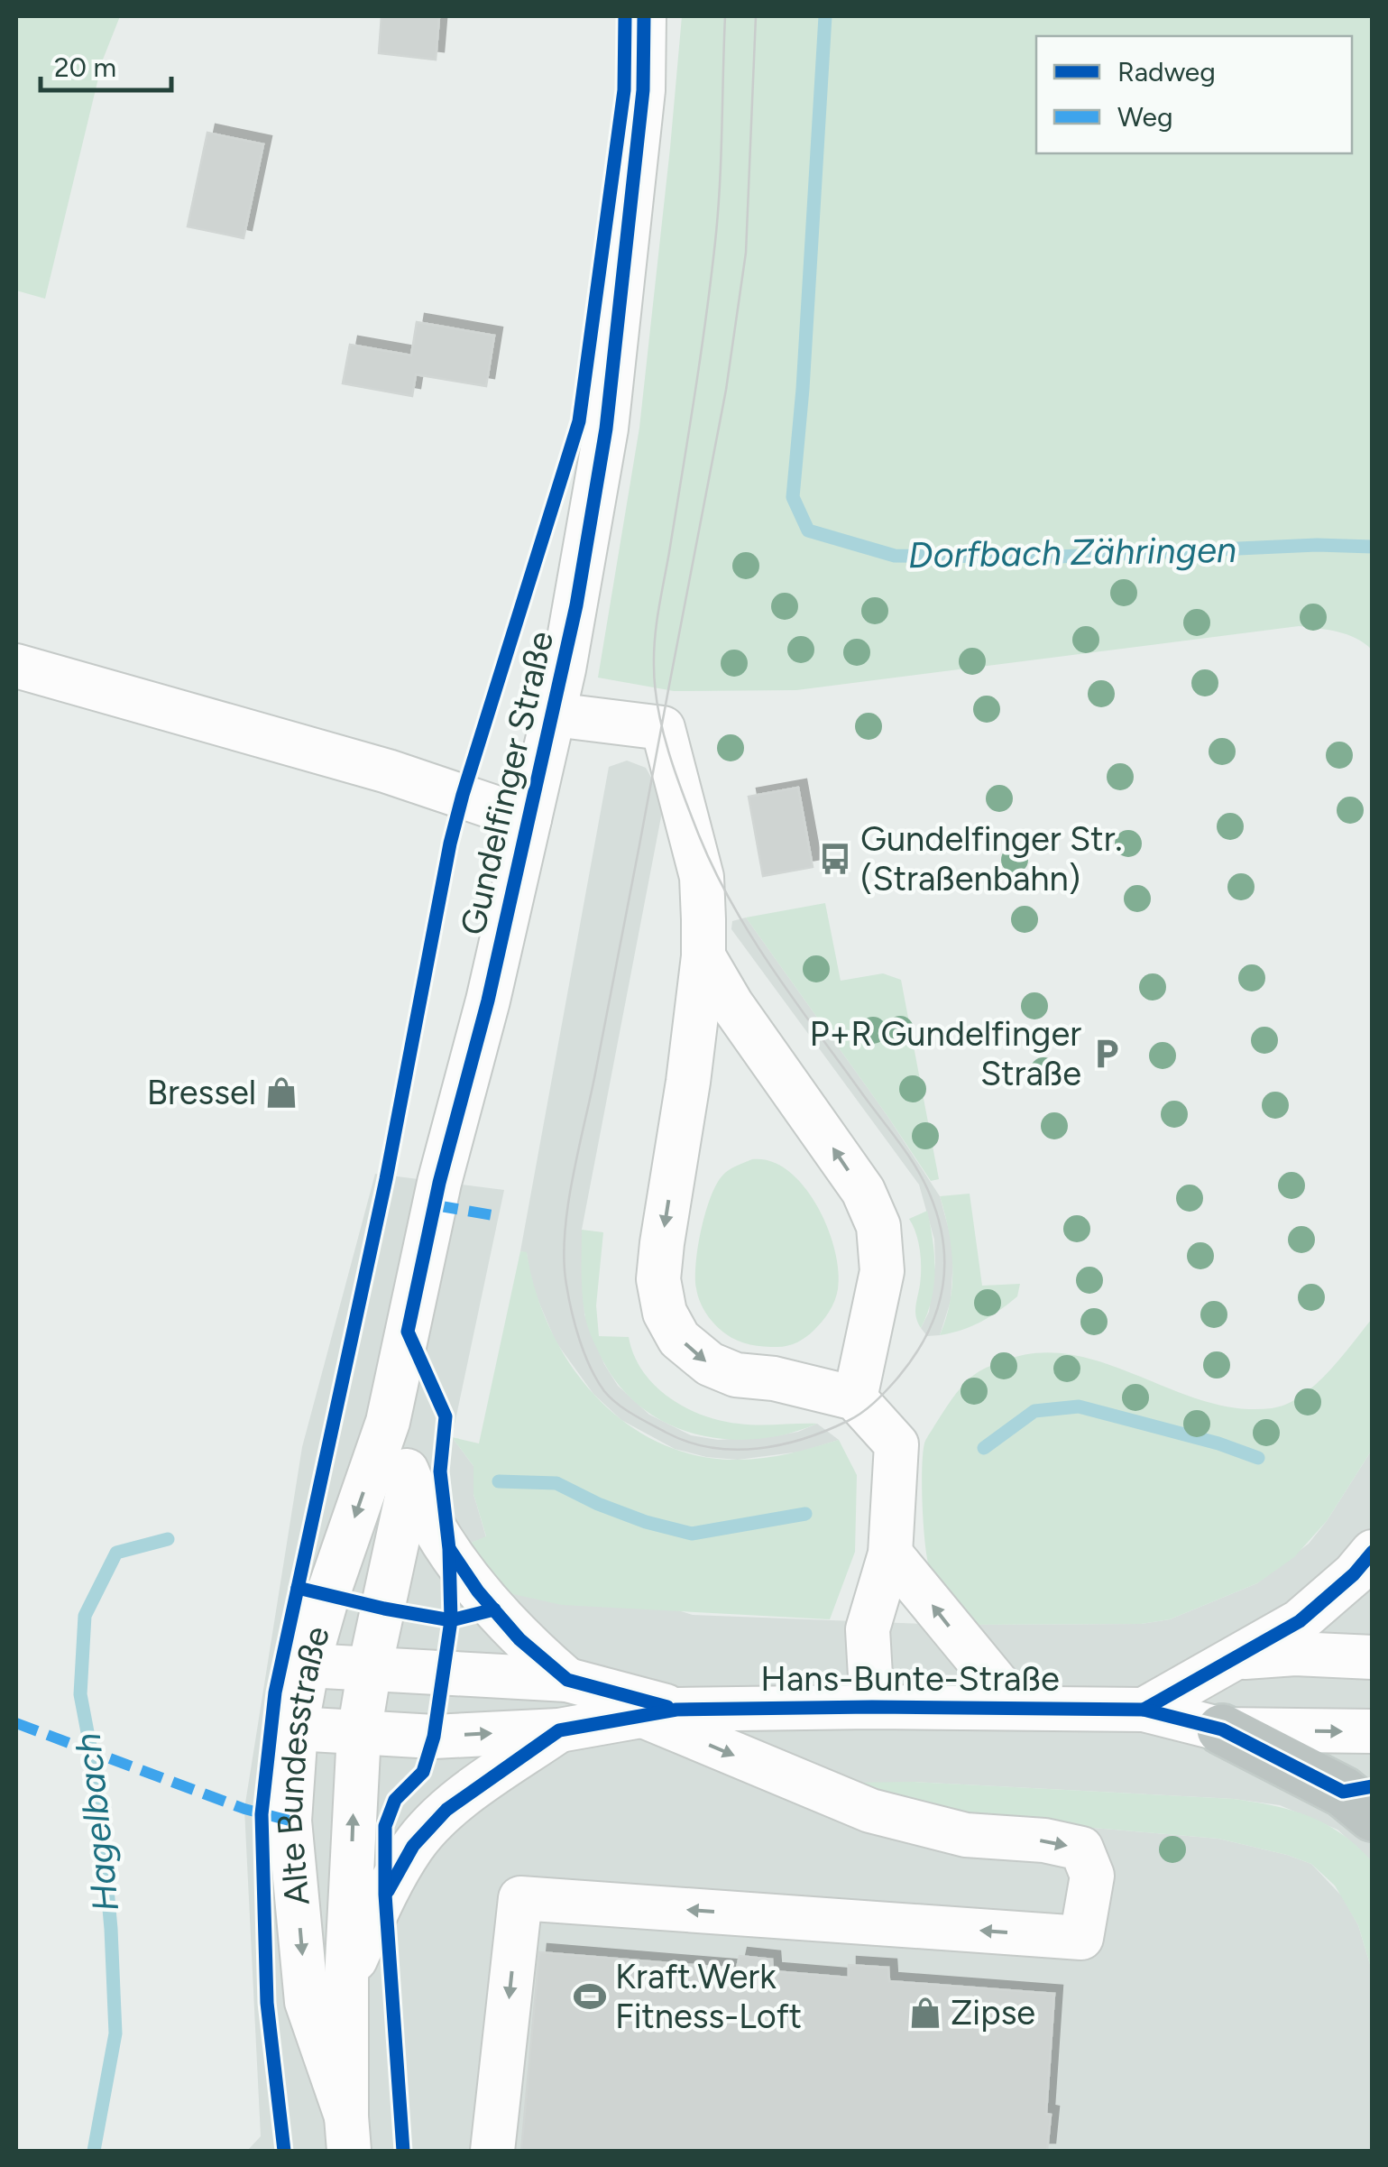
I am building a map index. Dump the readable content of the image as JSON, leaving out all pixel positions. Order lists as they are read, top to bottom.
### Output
{
  "streets": {
    "street": ["Gundelfinger Straße", "Hans-Bunte-Straße", "Alte Bundesstraße"]
  },
  "crossings": [
    ["Gundelfinger Straße", "Alte Bundesstraße"],
    ["Hans-Bunte-Straße", "Alte Bundesstraße"]
  ],
  "water": ["Dorfbach Zähringen", "Hagelbach"],
  "places": {
    "bus stop": ["Gundelfinger Str. (Straßenbahn)"],
    "parking": ["P+R Gundelfinger Straße"],
    "shop": ["Bressel", "Zipse"],
    "sports": ["Kraft.Werk Fitness-Loft"]
  },
  "legend": ["Radweg", "Weg"],
  "scale_bar": "20 m"
}
